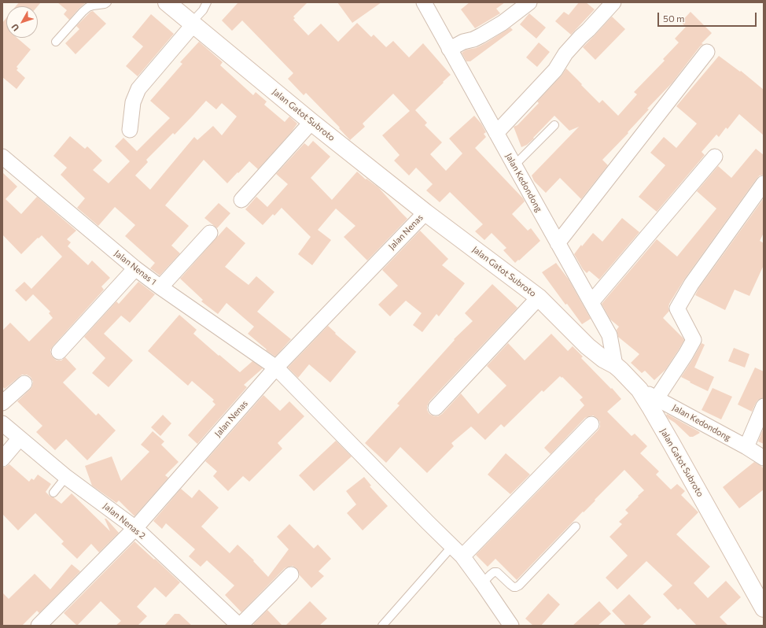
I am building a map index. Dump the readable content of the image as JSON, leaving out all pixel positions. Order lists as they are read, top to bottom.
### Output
{
  "streets": {
    "main road": ["Jalan Gatot Subroto"],
    "street": [
      "Jalan Kedondong",
      "Jalan Nenas",
      "Jalan Nenas 1",
      "Jalan Nenas 2"
    ]
  },
  "crossings": [
    ["Jalan Gatot Subroto", "Jalan Kedondong"],
    ["Jalan Gatot Subroto", "Jalan Nenas"],
    ["Jalan Nenas", "Jalan Nenas 1"],
    ["Jalan Nenas", "Jalan Nenas 2"]
  ],
  "scale_bar": "50 m",
  "north": "bottom left"
}
